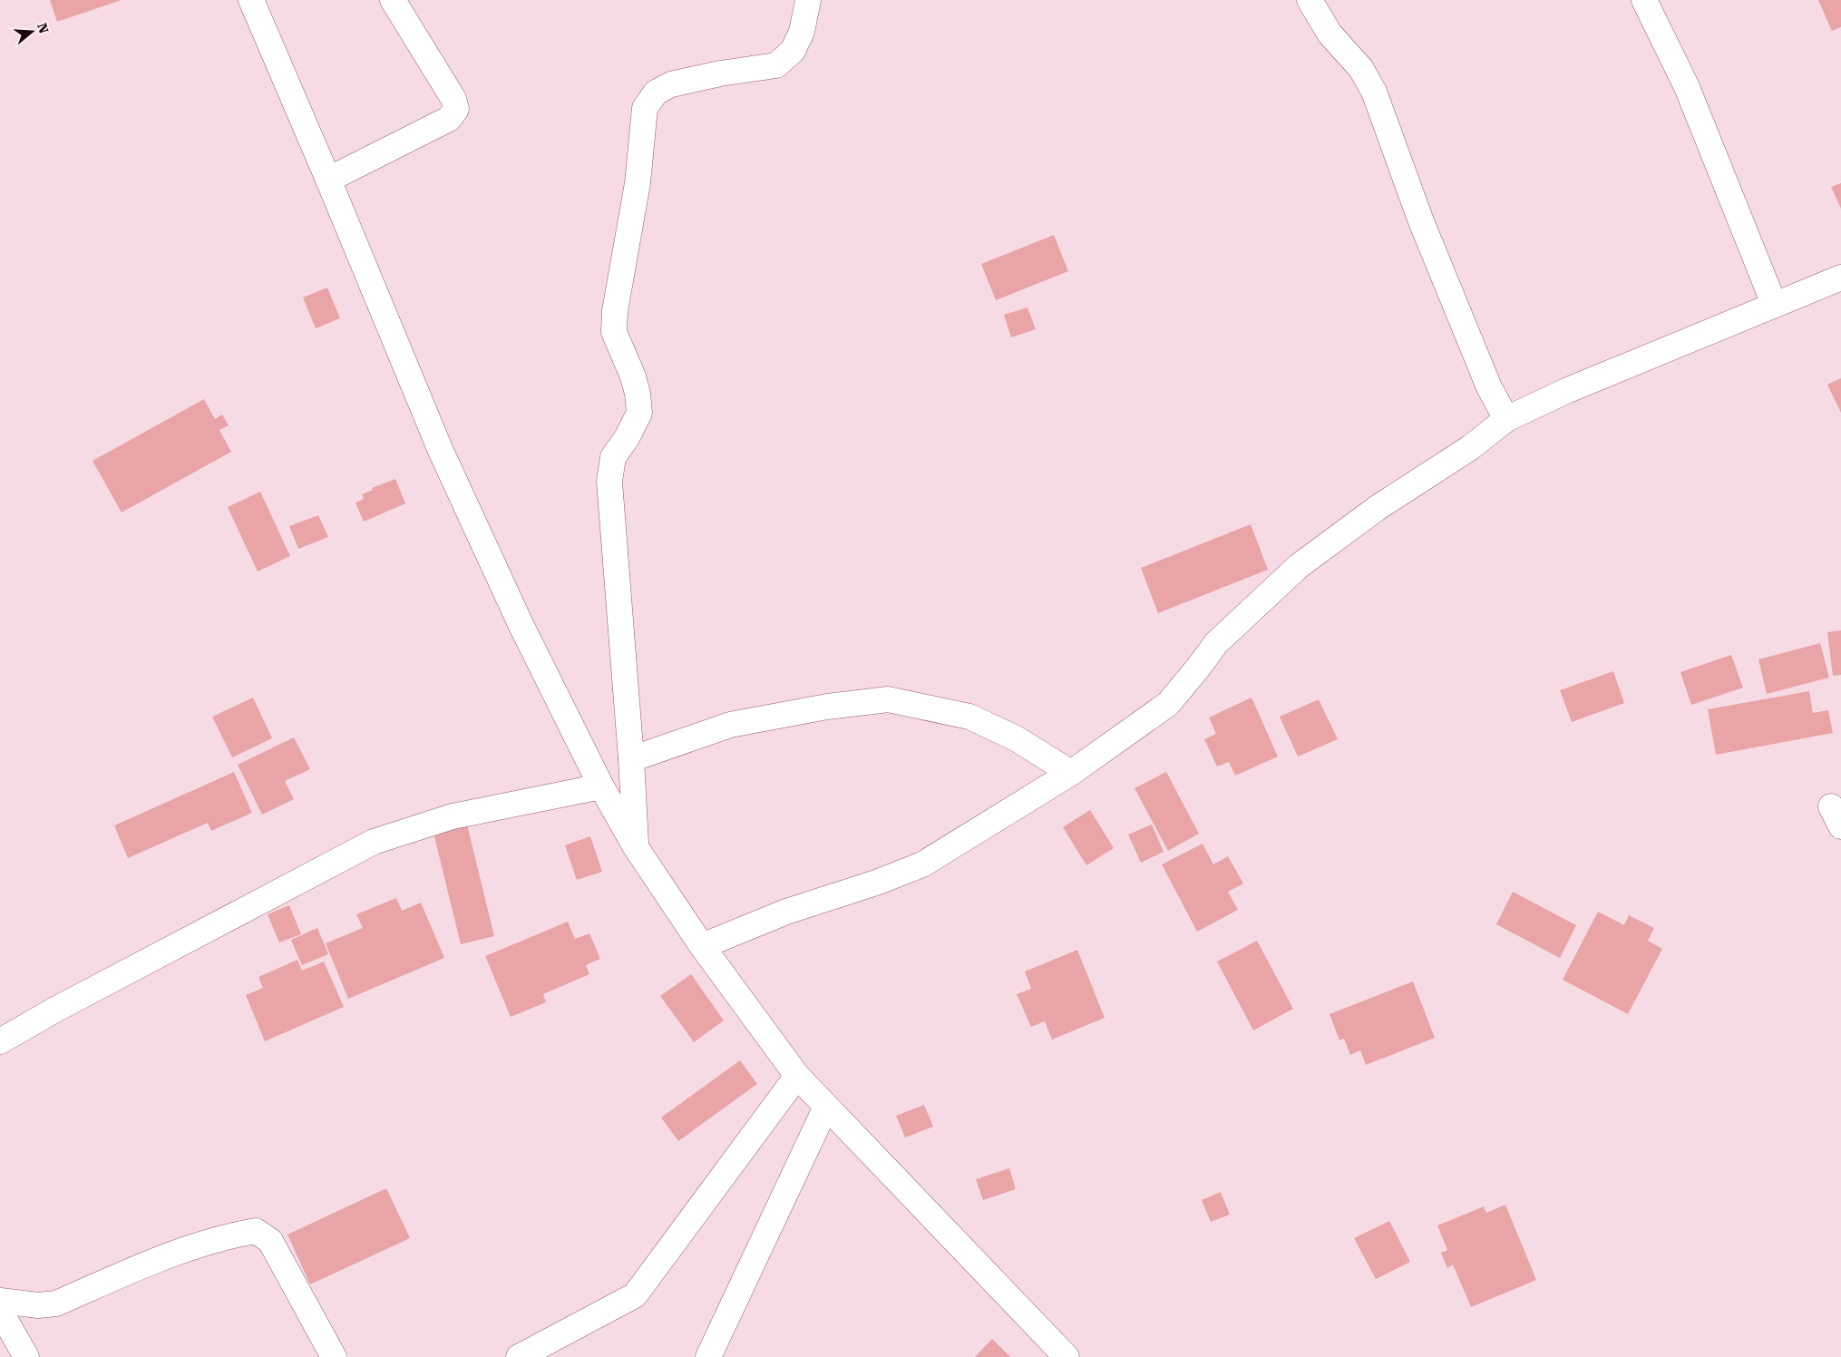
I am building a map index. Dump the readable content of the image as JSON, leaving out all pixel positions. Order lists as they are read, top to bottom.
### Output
{
  "north": "right"
}
